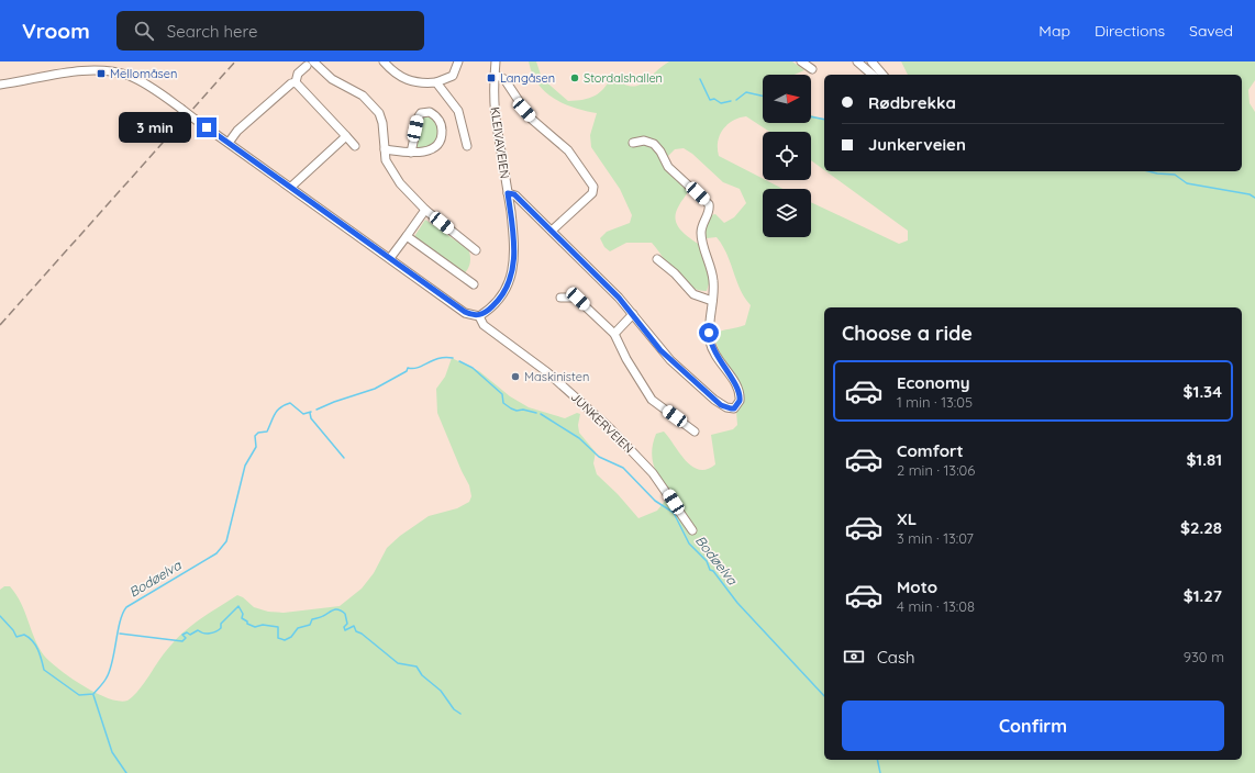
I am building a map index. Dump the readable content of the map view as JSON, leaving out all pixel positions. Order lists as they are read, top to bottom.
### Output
{
  "streets": {
    "street": ["KLEIVAVEIEN", "JUNKERVEIEN"]
  },
  "crossings": [
    ["KLEIVAVEIEN", "JUNKERVEIEN"]
  ],
  "water": ["Bodøelva"],
  "places": {
    "transit": ["Mellomåsen", "Langåsen"],
    "other": ["Stordalshallen", "Maskinisten"]
  },
  "north": "right",
  "page": {
    "header": "Vroom",
    "search": "Search here",
    "nav": ["Map", "Directions", "Saved"],
    "banner": ["Rødbrekka", "Junkerveien"],
    "bubble": "3 min",
    "heading": "Choose a ride",
    "list": [
      {
        "name": "Economy",
        "note": "1 min · 13:05",
        "value": "$1.34"
      },
      {
        "name": "Comfort",
        "note": "2 min · 13:06",
        "value": "$1.81"
      },
      {
        "name": "XL",
        "note": "3 min · 13:07",
        "value": "$2.28"
      },
      {
        "name": "Moto",
        "note": "4 min · 13:08",
        "value": "$1.27"
      }
    ],
    "pay": ["Cash", "930 m"],
    "buttons": "Confirm"
  }
}
